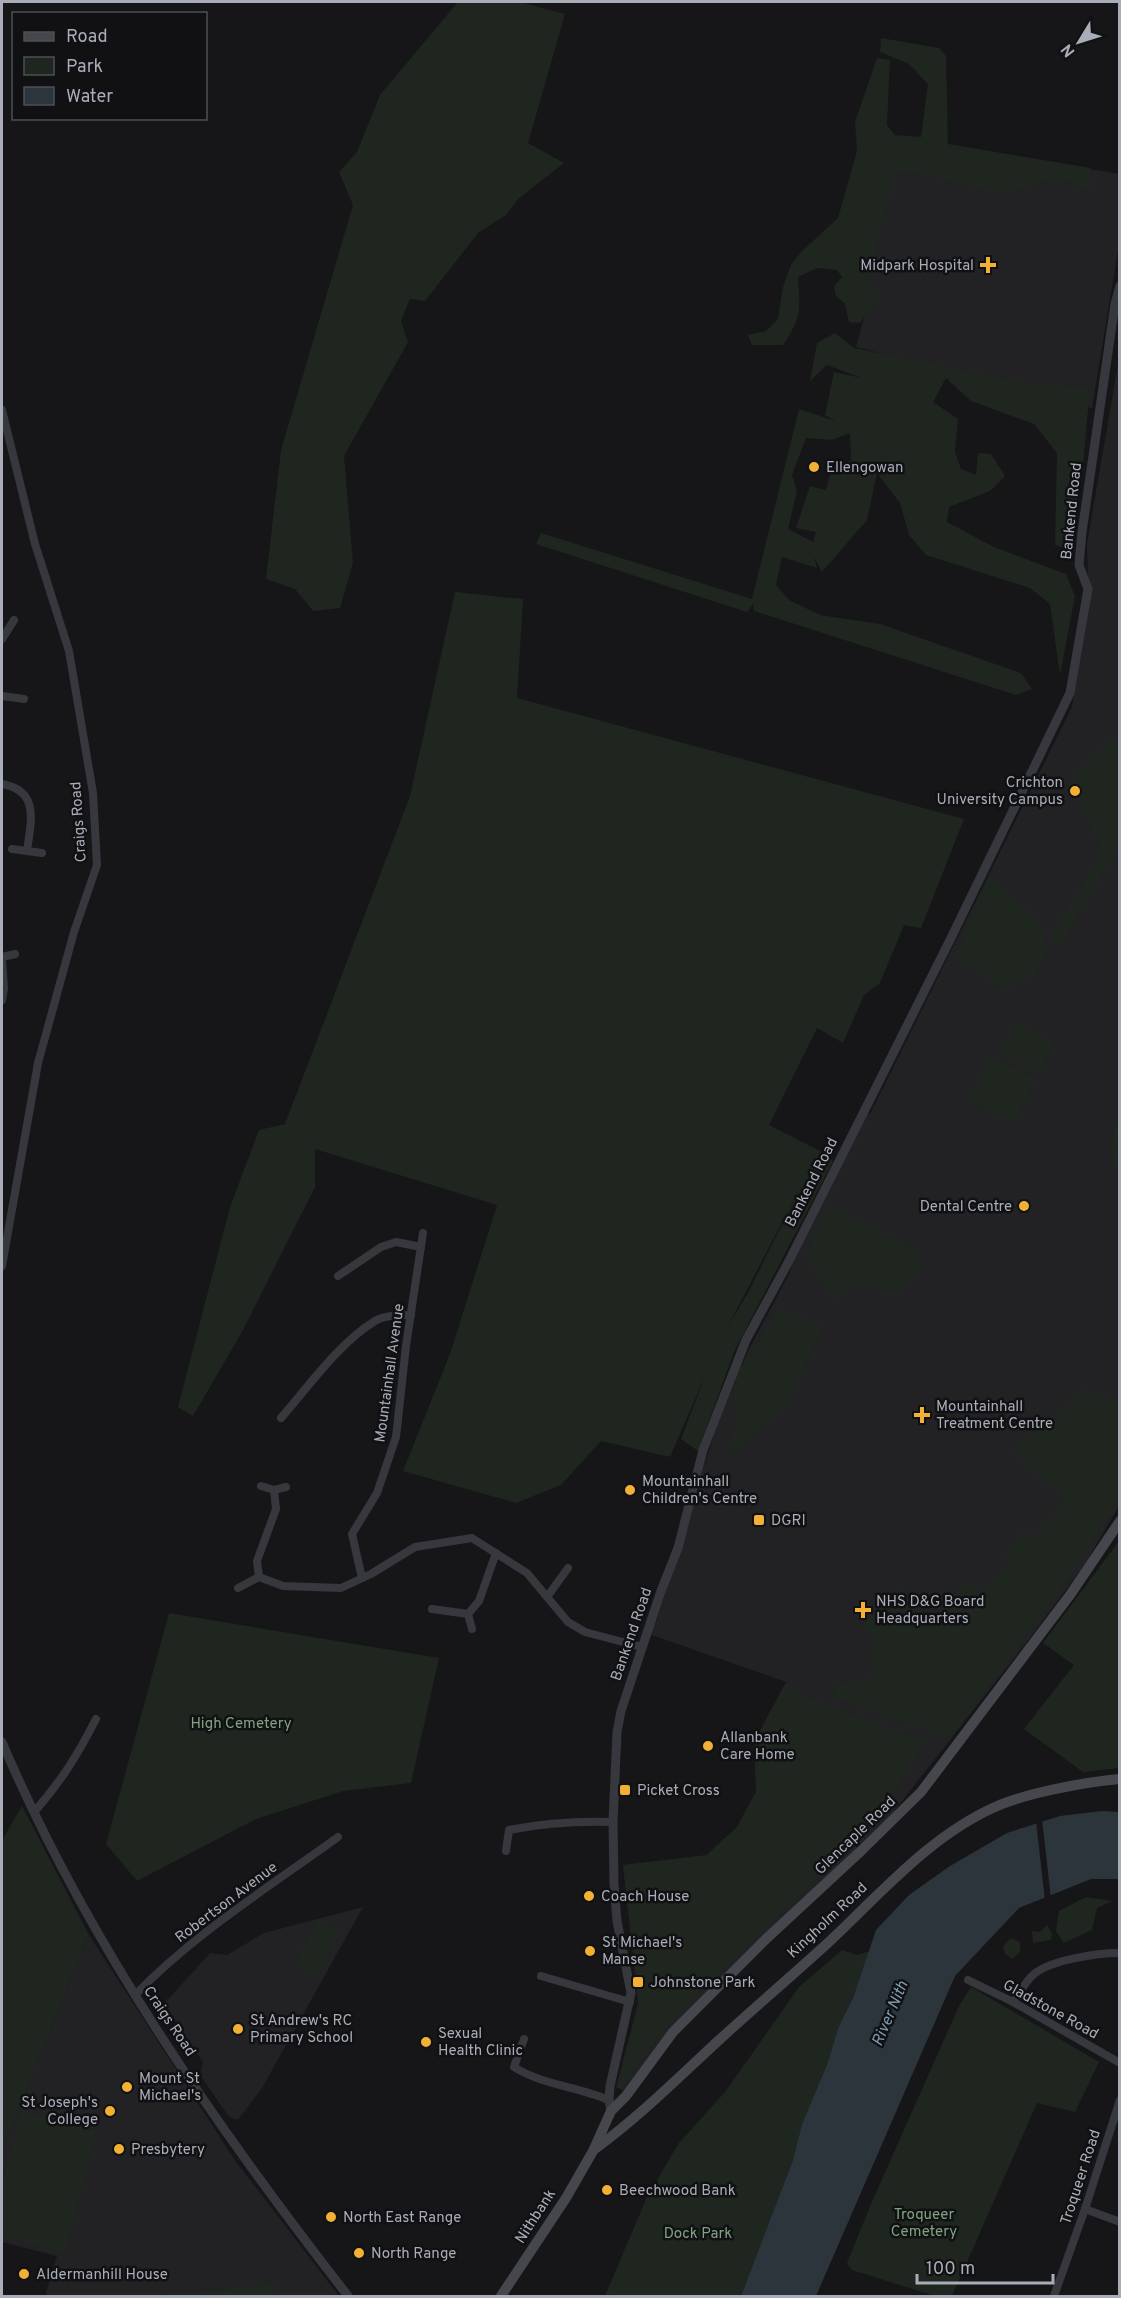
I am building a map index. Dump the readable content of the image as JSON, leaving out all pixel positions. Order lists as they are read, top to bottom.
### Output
{
  "streets": {
    "main road": ["Glencaple Road", "Kingholm Road", "Nithbank"],
    "street": [
      "Bankend Road",
      "Craigs Road",
      "Mountainhall Avenue",
      "Robertson Avenue",
      "Gladstone Road",
      "Troqueer Road"
    ]
  },
  "crossings": [
    ["Bankend Road", "Glencaple Road"],
    ["Craigs Road", "Robertson Avenue"],
    ["Glencaple Road", "Kingholm Road"],
    ["Glencaple Road", "Nithbank"],
    ["Kingholm Road", "Nithbank"]
  ],
  "water": ["River Nith"],
  "parks": ["High Cemetery", "Troqueer Cemetery", "Dock Park"],
  "places": {
    "health": ["Midpark Hospital", "Mountainhall Treatment Centre", "NHS D&G Board Headquarters"],
    "other": [
      "Ellengowan",
      "Crichton University Campus",
      "Dental Centre",
      "Mountainhall Children's Centre",
      "Allanbank Care Home",
      "Coach House",
      "St Michael's Manse",
      "St Andrew's RC Primary School",
      "Sexual Health Clinic",
      "Mount St Michael's",
      "St Joseph's College",
      "Presbytery",
      "Beechwood Bank",
      "North East Range",
      "North Range",
      "Aldermanhill House"
    ],
    "transit": ["DGRI", "Picket Cross", "Johnstone Park"]
  },
  "legend": ["Road", "Park", "Water"],
  "scale_bar": "100 m",
  "north": "bottom left"
}
